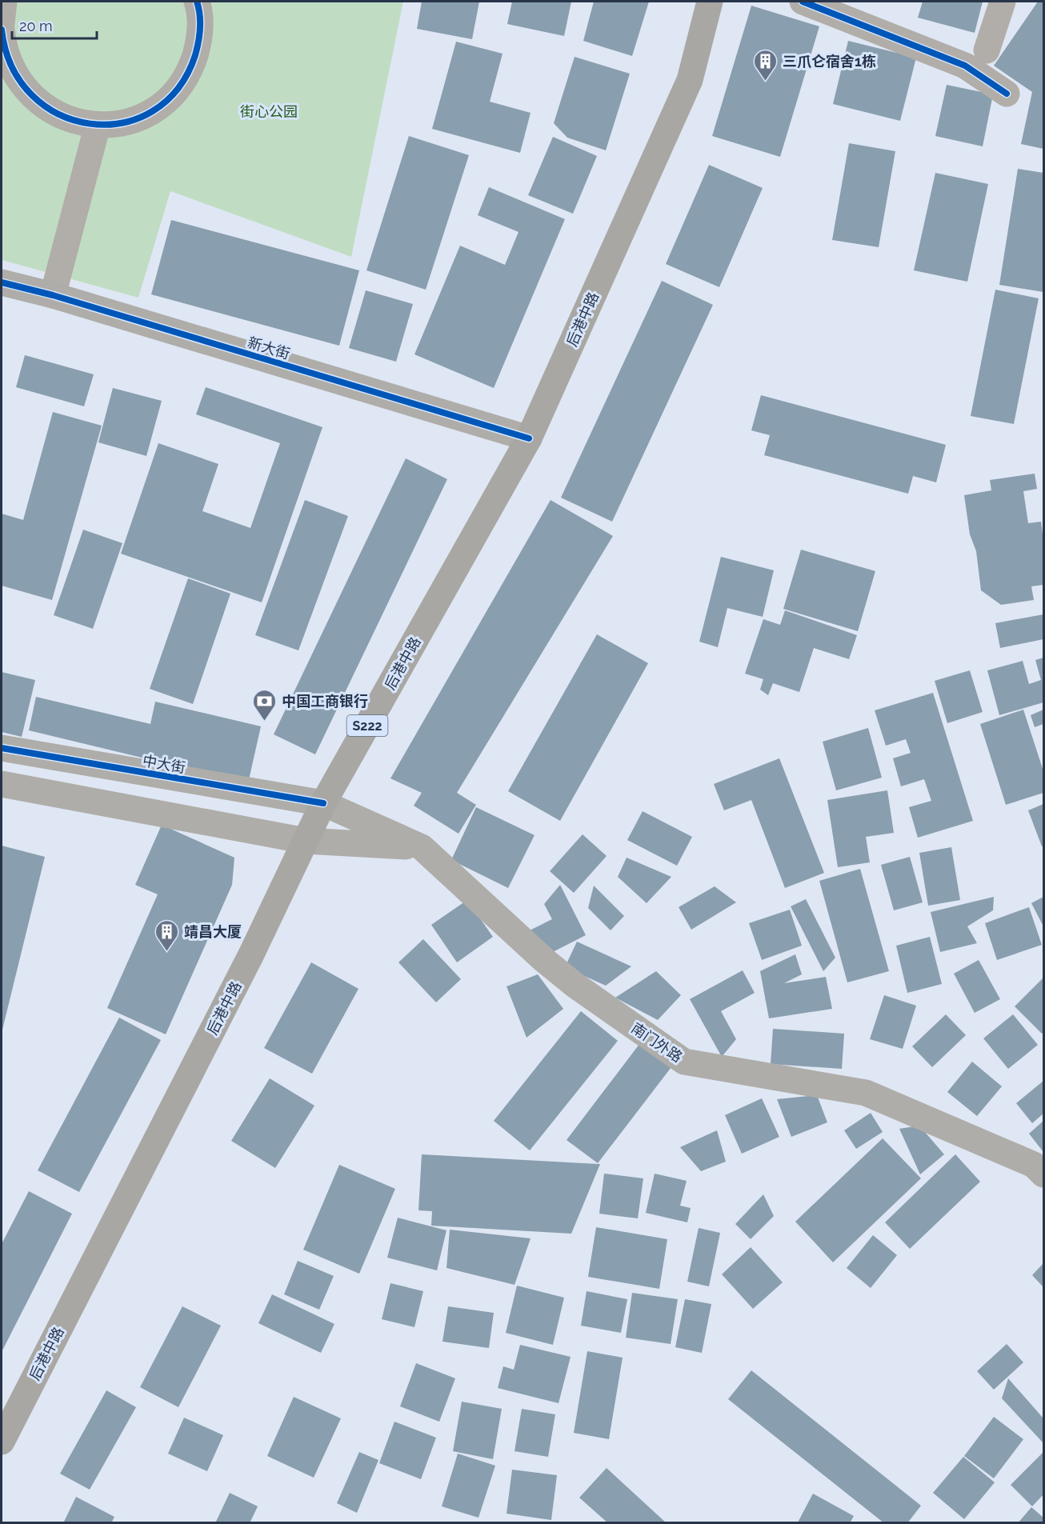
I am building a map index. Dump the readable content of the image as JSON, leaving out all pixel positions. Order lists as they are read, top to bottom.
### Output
{
  "streets": {
    "main road": [
      "后港中路",
      "新大街",
      "S222",
      "中大街",
      "南门外路"
    ]
  },
  "crossings": [
    ["后港中路", "新大街"],
    ["后港中路", "中大街"],
    ["后港中路", "南门外路"],
    ["中大街", "南门外路"]
  ],
  "parks": ["街心公园"],
  "places": {
    "building": ["三爪仑宿舍1栋", "靖昌大厦"],
    "bank": ["中国工商银行"]
  },
  "scale_bar": "20 m"
}
